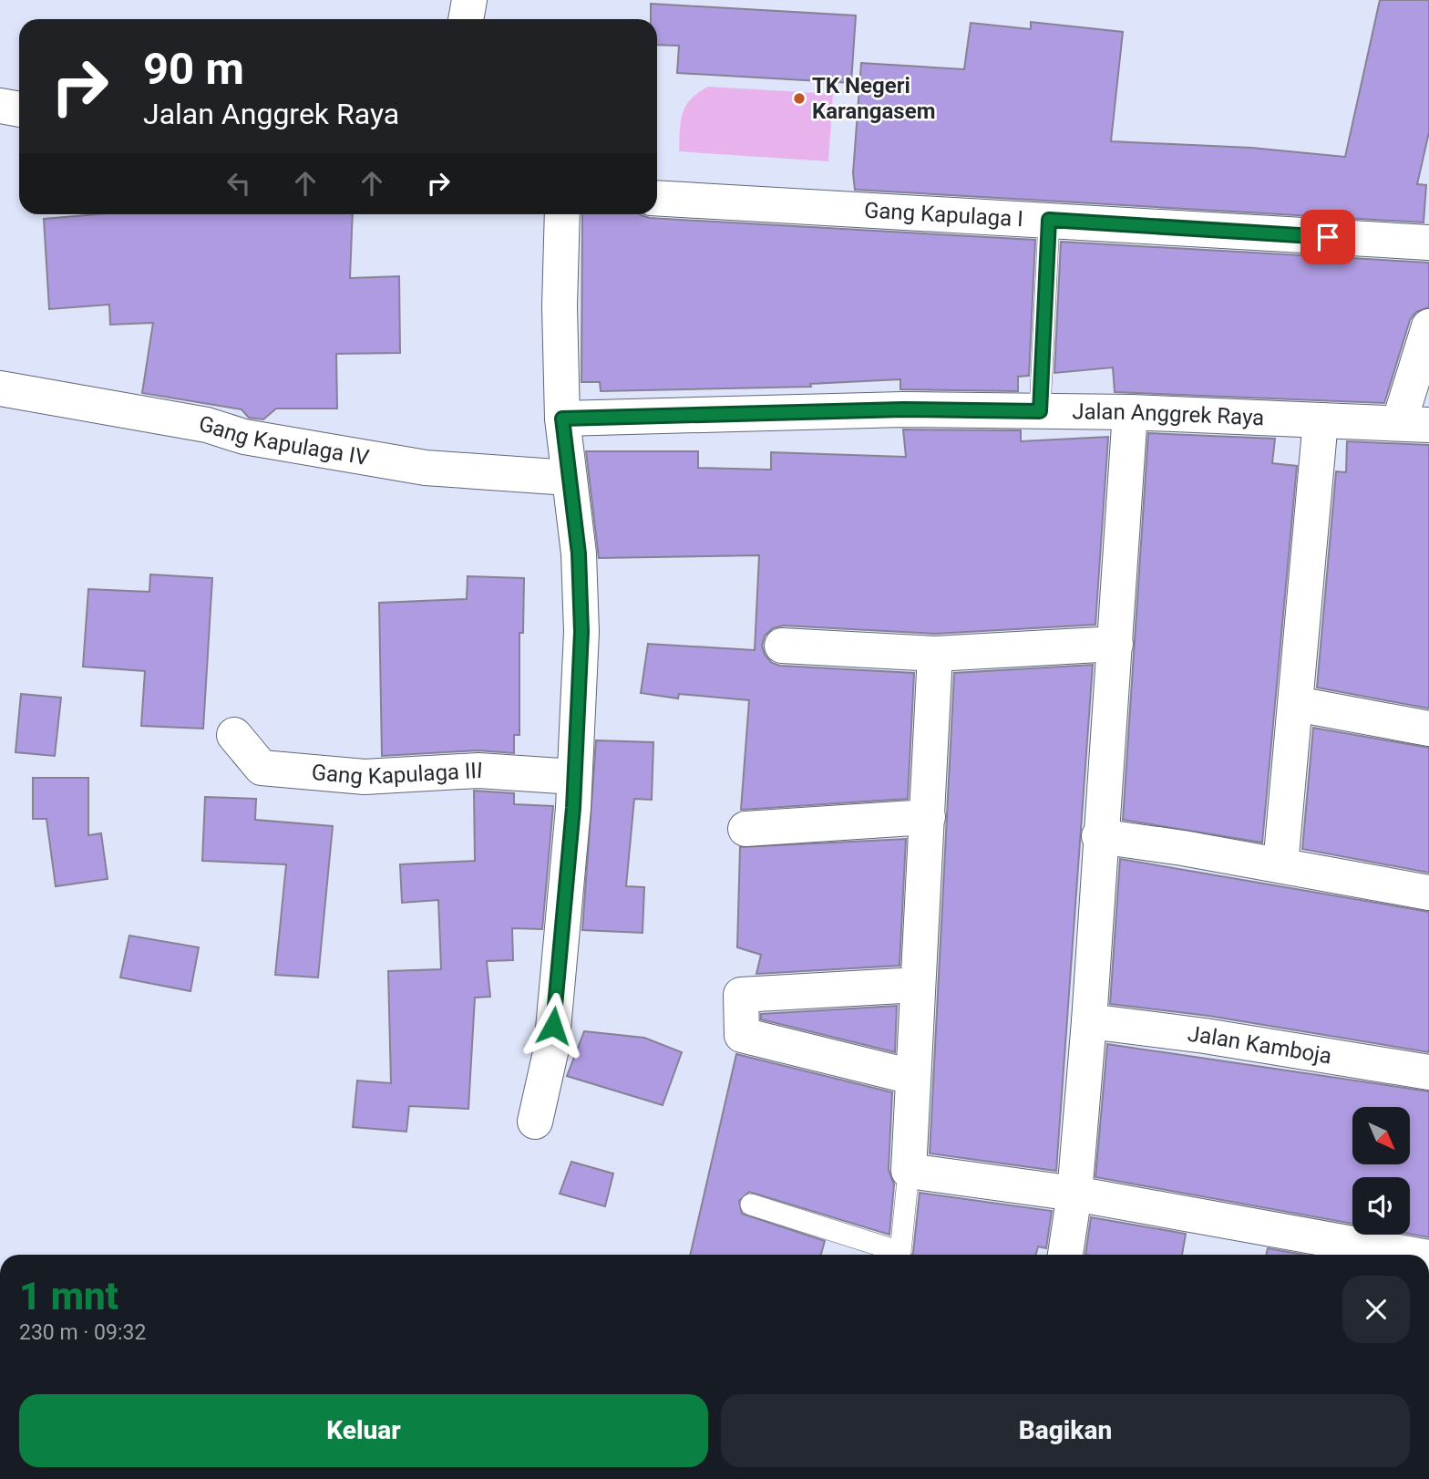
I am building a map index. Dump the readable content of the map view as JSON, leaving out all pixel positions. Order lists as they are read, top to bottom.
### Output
{
  "streets": {
    "street": [
      "Gang Kapulaga I",
      "Jalan Anggrek Raya",
      "Gang Kapulaga IV",
      "Gang Kapulaga III",
      "Jalan Kamboja"
    ]
  },
  "places": ["TK Negeri Karangasem"],
  "north": "bottom right",
  "page": {
    "turn": ["90 m", "Jalan Anggrek Raya"],
    "heading": ["1 mnt", "230 m · 09:32"],
    "buttons": ["Keluar", "Bagikan"]
  }
}
